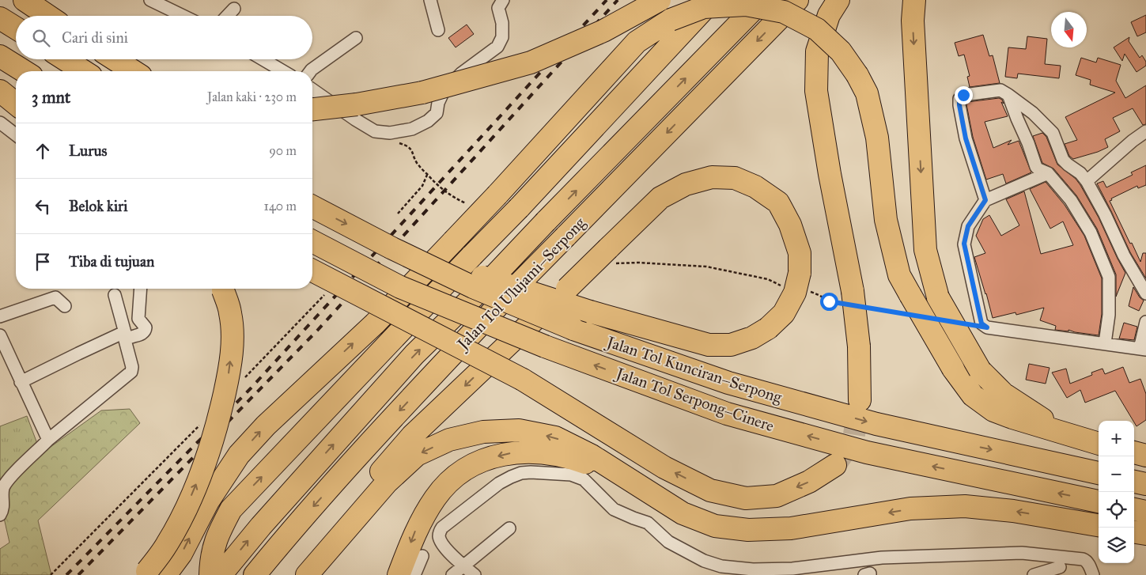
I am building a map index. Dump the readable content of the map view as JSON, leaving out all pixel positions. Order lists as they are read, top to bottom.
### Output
{
  "streets": {
    "highway": ["Jalan Tol Ulujami–Serpong", "Jalan Tol Kunciran–Serpong", "Jalan Tol Serpong–Cinere"]
  },
  "north": "bottom",
  "page": {
    "search": "Cari di sini",
    "heading": ["3 mnt", "Jalan kaki · 230 m"],
    "list": [
      ["Lurus", "90 m"],
      ["Belok kiri", "140 m"],
      "Tiba di tujuan"
    ],
    "map_buttons": ["+", "−"]
  }
}
